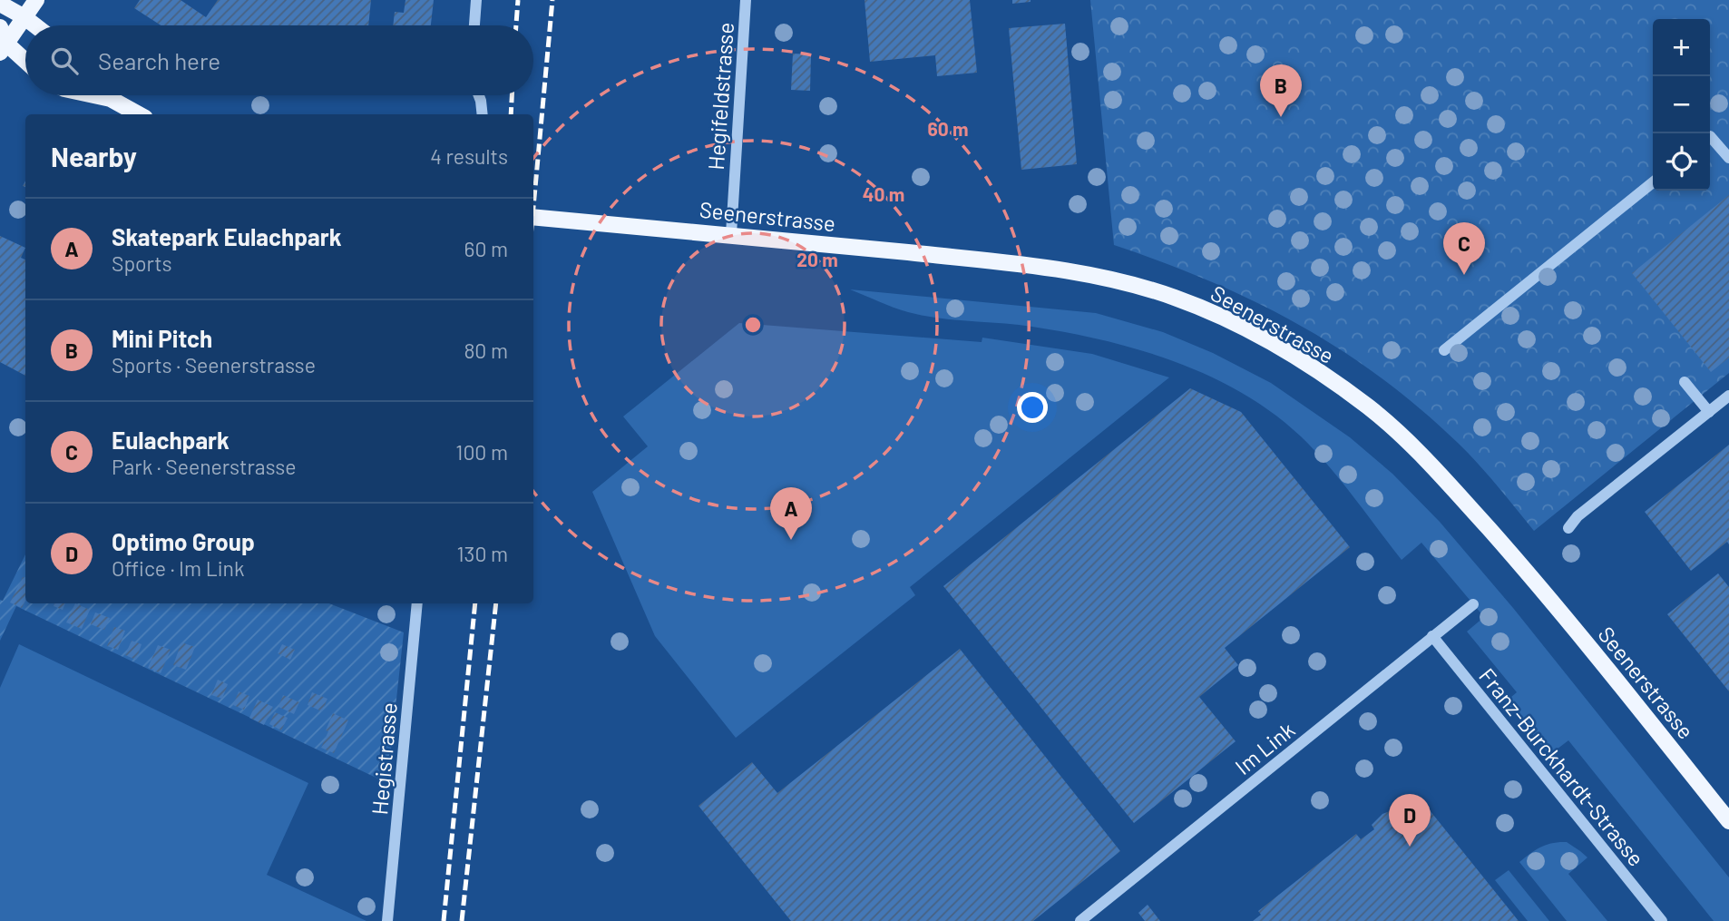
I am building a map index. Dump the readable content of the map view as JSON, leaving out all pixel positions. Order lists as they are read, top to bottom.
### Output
{
  "streets": {
    "main road": ["Seenerstrasse"],
    "street": [
      "Hegifeldstrasse",
      "Im Link",
      "Hegistrasse",
      "Franz-Burckhardt-Strasse"
    ]
  },
  "crossings": [
    ["Hegifeldstrasse", "Seenerstrasse"],
    ["Im Link", "Franz-Burckhardt-Strasse"]
  ],
  "page": {
    "map_buttons": ["+", "−"],
    "search": "Search here",
    "pins": [
      "B",
      "C",
      "A",
      "D"
    ],
    "heading": ["Nearby", "4 results"],
    "list": [
      {
        "mark": "A",
        "name": "Skatepark Eulachpark",
        "note": "Sports",
        "value": "60 m"
      },
      {
        "mark": "B",
        "name": "Mini Pitch",
        "note": "Sports · Seenerstrasse",
        "value": "80 m"
      },
      {
        "mark": "C",
        "name": "Eulachpark",
        "note": "Park · Seenerstrasse",
        "value": "100 m"
      },
      {
        "mark": "D",
        "name": "Optimo Group",
        "note": "Office · Im Link",
        "value": "130 m"
      }
    ]
  },
  "rings": ["60 m", "40 m", "20 m"]
}
